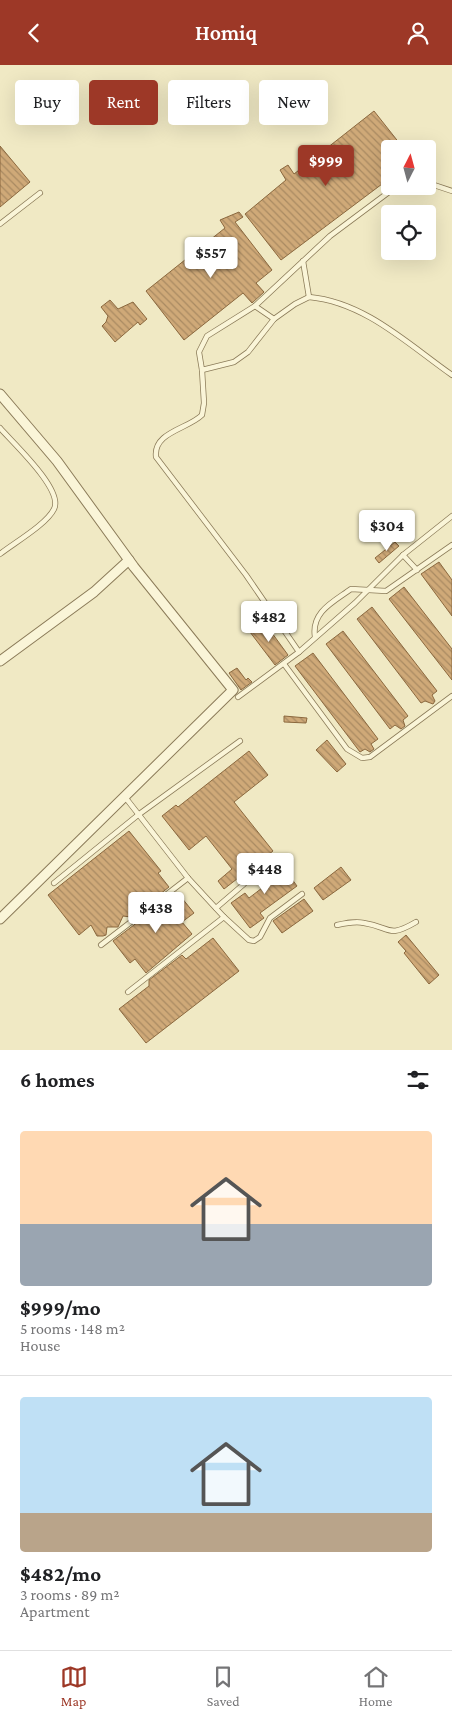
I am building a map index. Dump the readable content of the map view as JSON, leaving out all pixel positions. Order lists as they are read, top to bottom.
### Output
{
  "north": "top",
  "page": {
    "header": "Homiq",
    "chip": [
      "Buy",
      "Rent",
      "Filters",
      "New"
    ],
    "price": [
      "$999",
      "$557",
      "$304",
      "$482",
      "$448",
      "$438"
    ],
    "heading": "6 homes",
    "list": [
      {
        "name": "$999/mo",
        "note": "5 rooms · 148 m² · House"
      },
      {
        "name": "$482/mo",
        "note": "3 rooms · 89 m² · Apartment"
      }
    ],
    "tabs": ["Map", "Saved", "Home"]
  }
}
